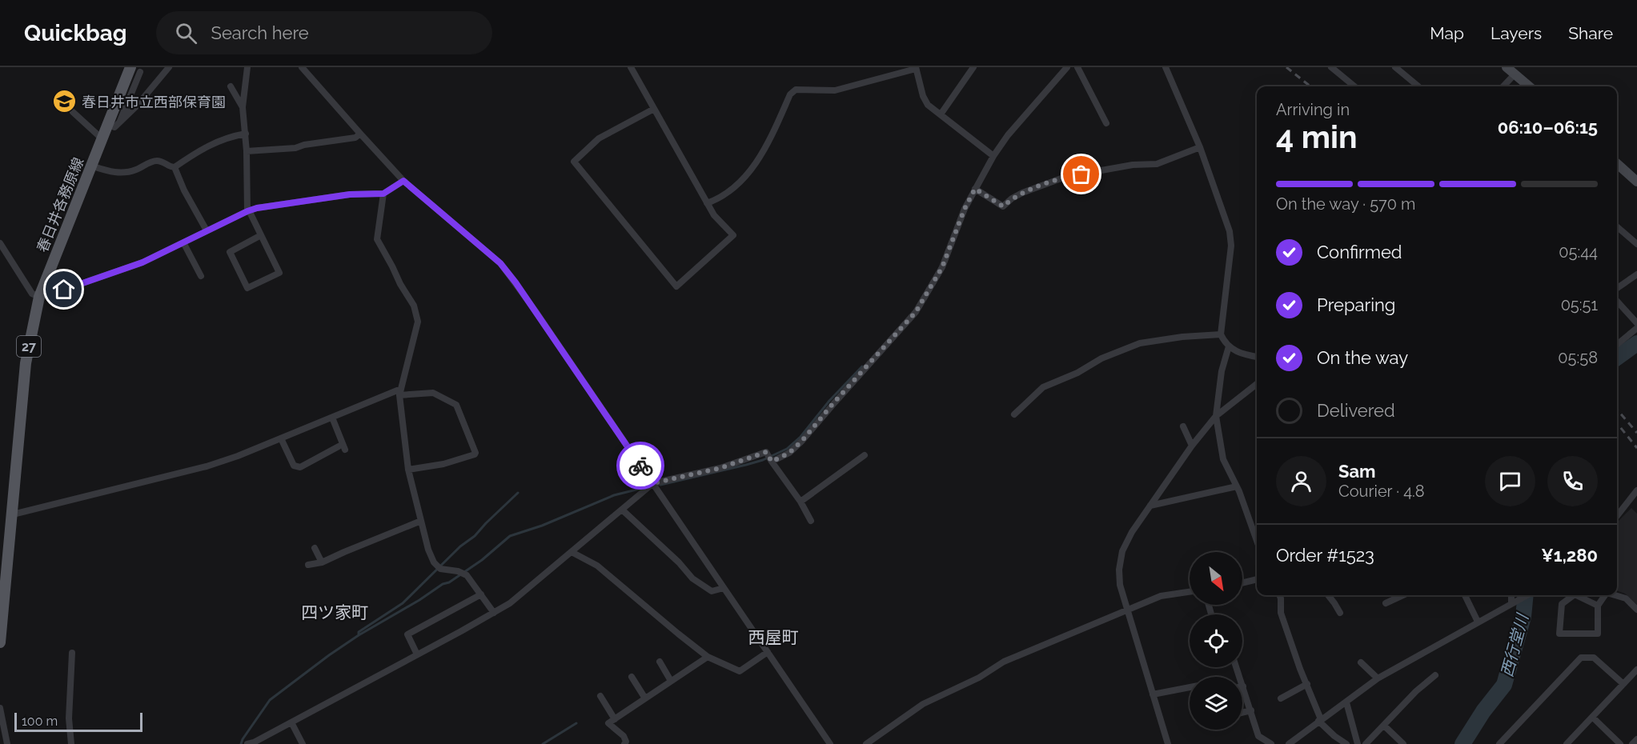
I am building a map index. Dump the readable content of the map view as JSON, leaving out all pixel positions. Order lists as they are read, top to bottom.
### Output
{
  "streets": {
    "main road": ["春日井各務原線", "27"]
  },
  "districts": ["四ツ家町", "西屋町"],
  "water": ["西行堂川"],
  "places": {
    "school or university": ["春日井市立西部保育園"]
  },
  "scale_bar": "100 m",
  "north": "bottom right",
  "page": {
    "header": "Quickbag",
    "search": "Search here",
    "nav": ["Map", "Layers", "Share"],
    "heading": ["4 min", "Arriving in", "06:10–06:15"],
    "panel": [
      "Sam",
      "Courier · 4.8",
      "Order #1523",
      "¥1,280"
    ],
    "bar": "On the way · 570 m",
    "list": [
      ["Confirmed", "05:44"],
      ["Preparing", "05:51"],
      ["On the way", "05:58"],
      "Delivered"
    ],
    "scale": "100 m"
  }
}
